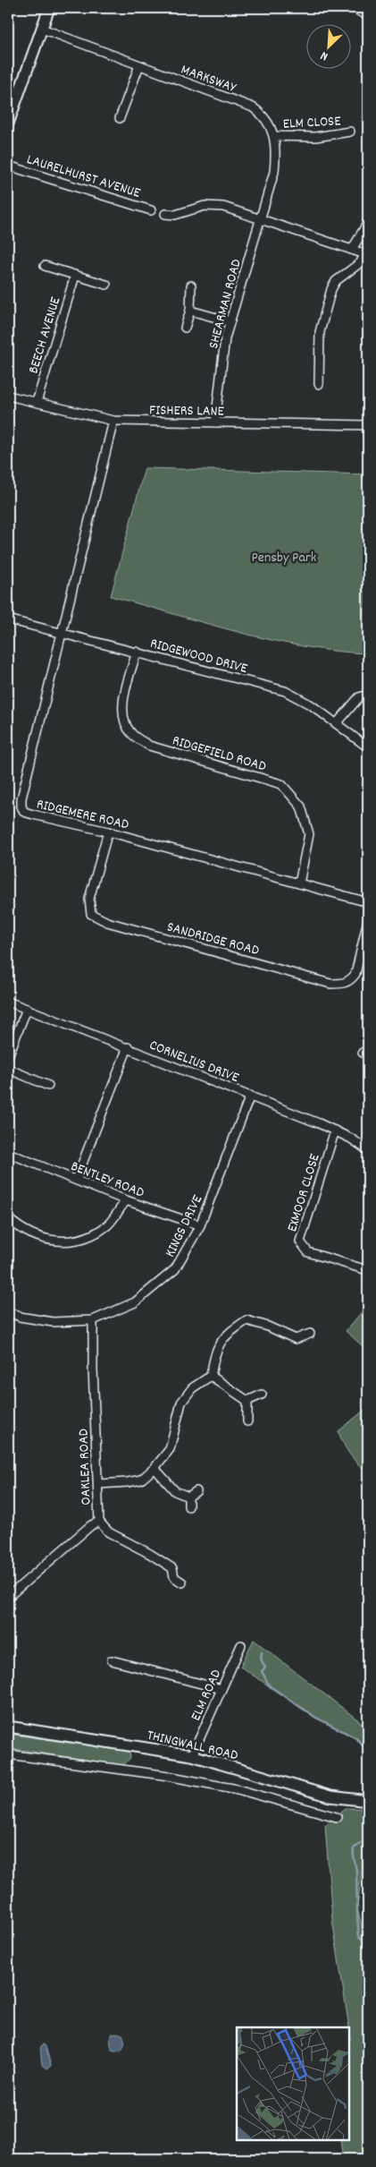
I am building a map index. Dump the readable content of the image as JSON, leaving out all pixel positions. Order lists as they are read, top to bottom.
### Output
{
  "streets": {
    "street": [
      "MARKSWAY",
      "ELM CLOSE",
      "LAURELHURST AVENUE",
      "SHEARMAN ROAD",
      "BEECH AVENUE",
      "FISHERS LANE",
      "RIDGEWOOD DRIVE",
      "RIDGEFIELD ROAD",
      "RIDGEMERE ROAD",
      "SANDRIDGE ROAD",
      "CORNELIUS DRIVE",
      "BENTLEY ROAD",
      "EXMOOR CLOSE",
      "KINGS DRIVE",
      "OAKLEA ROAD",
      "ELM ROAD",
      "THINGWALL ROAD"
    ]
  },
  "crossings": [
    ["MARKSWAY", "ELM CLOSE"],
    ["SHEARMAN ROAD", "FISHERS LANE"],
    ["BEECH AVENUE", "FISHERS LANE"],
    ["FISHERS LANE", "RIDGEMERE ROAD"],
    ["RIDGEWOOD DRIVE", "RIDGEFIELD ROAD"],
    ["RIDGEWOOD DRIVE", "RIDGEMERE ROAD"],
    ["RIDGEFIELD ROAD", "RIDGEMERE ROAD"],
    ["RIDGEMERE ROAD", "SANDRIDGE ROAD"],
    ["CORNELIUS DRIVE", "EXMOOR CLOSE"],
    ["CORNELIUS DRIVE", "KINGS DRIVE"],
    ["BENTLEY ROAD", "KINGS DRIVE"],
    ["KINGS DRIVE", "OAKLEA ROAD"],
    ["ELM ROAD", "THINGWALL ROAD"]
  ],
  "parks": ["Pensby Park"],
  "north": "bottom left"
}
